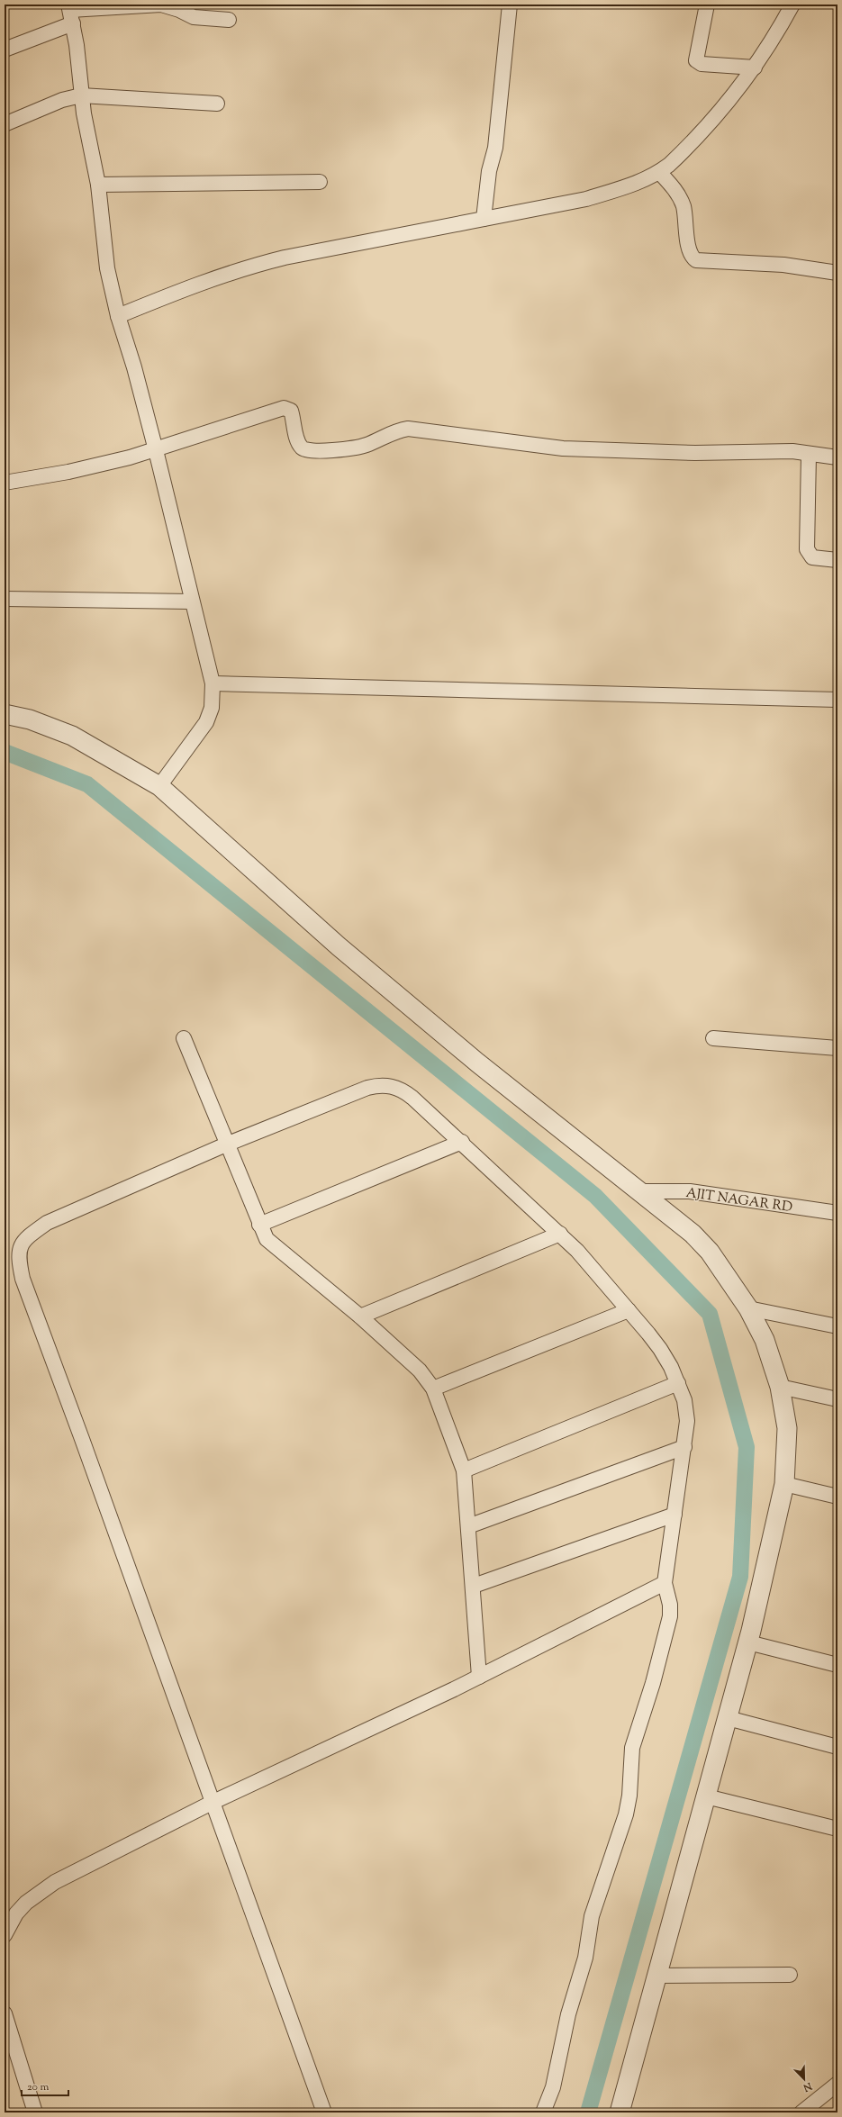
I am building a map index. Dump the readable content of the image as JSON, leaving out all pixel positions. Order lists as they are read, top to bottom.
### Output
{
  "streets": {
    "street": ["AJIT NAGAR RD"]
  },
  "scale_bar": "20 m",
  "north": "bottom right"
}
